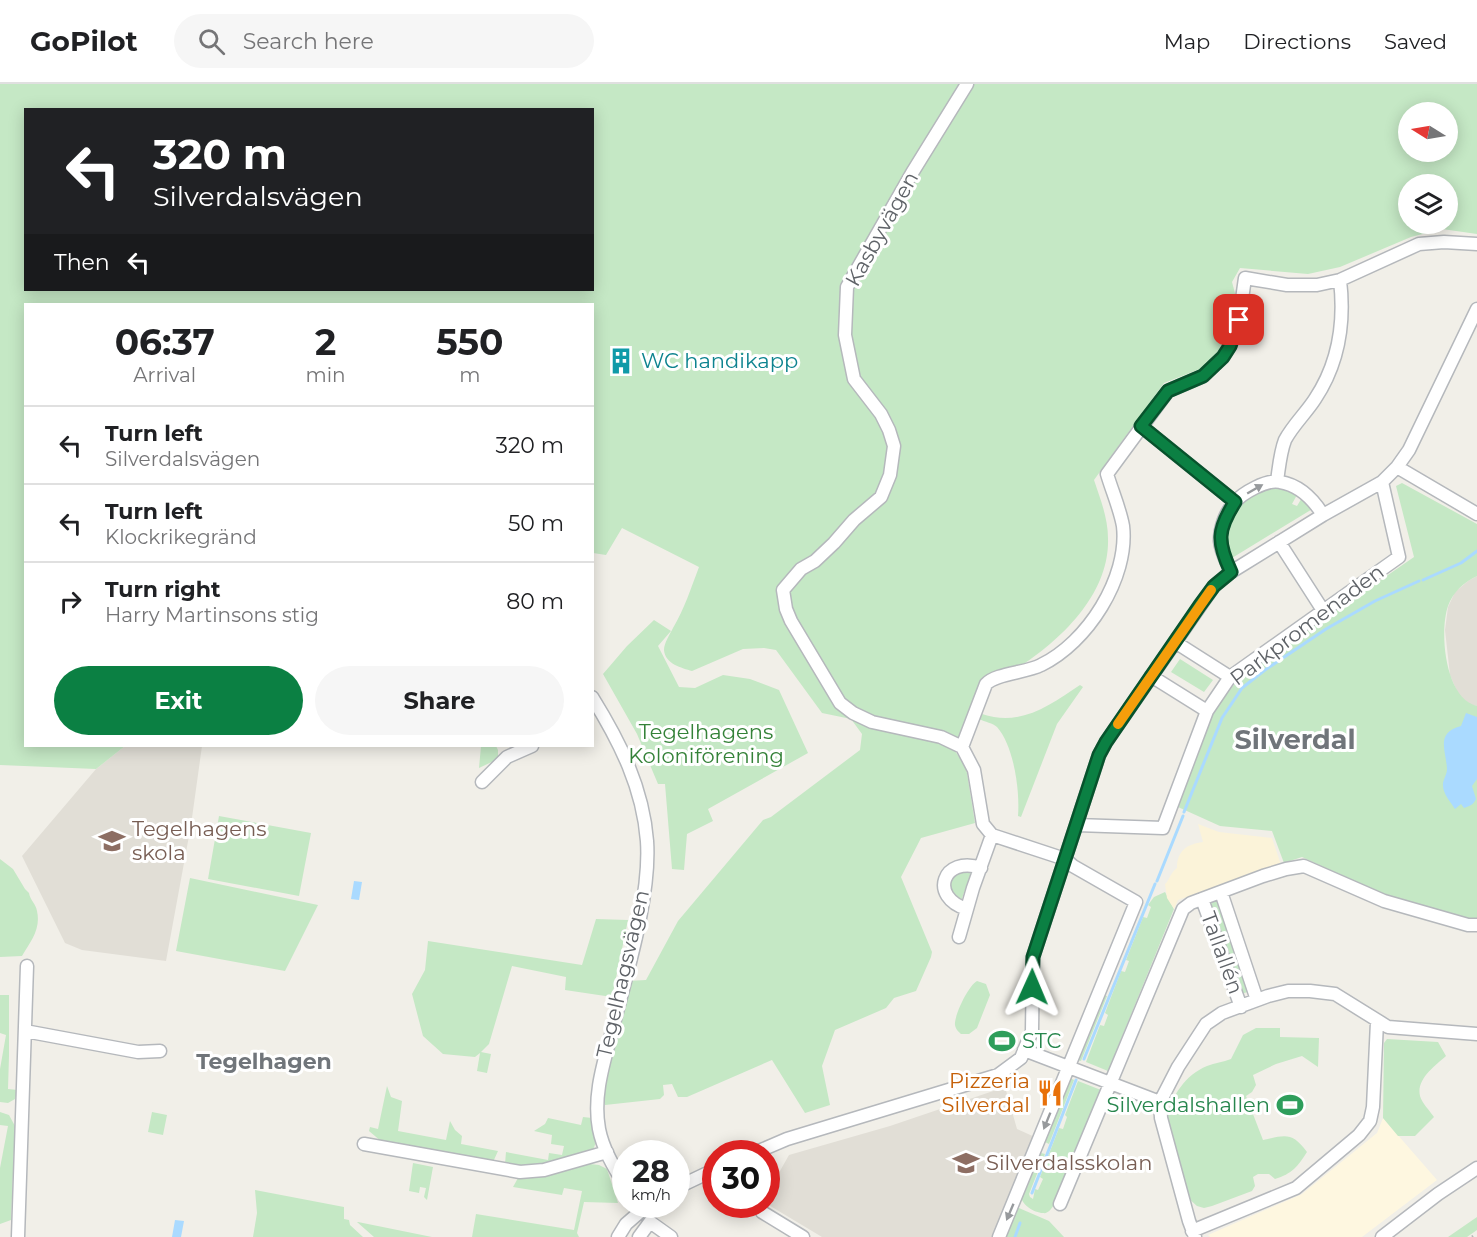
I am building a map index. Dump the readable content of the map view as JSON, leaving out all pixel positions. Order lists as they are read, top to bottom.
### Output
{
  "streets": {
    "street": [
      "Kasbyvägen",
      "Parkpromenaden",
      "Tallallén",
      "Tegelhagsvägen"
    ]
  },
  "districts": ["Silverdal", "Tegelhagen"],
  "parks": ["Tegelhagens Koloniförening"],
  "places": {
    "building": ["WC handikapp"],
    "school or university": ["Tegelhagens skola", "Silverdalsskolan"],
    "sports": ["STC", "Silverdalshallen"],
    "restaurant": ["Pizzeria Silverdal"]
  },
  "north": "left",
  "page": {
    "header": "GoPilot",
    "search": "Search here",
    "nav": ["Map", "Directions", "Saved"],
    "turn": ["320 m", "Silverdalsvägen"],
    "then": "Then",
    "eta": [
      "06:37",
      "Arrival",
      "2",
      "min",
      "550",
      "m"
    ],
    "list": [
      {
        "name": "Turn left",
        "note": "Silverdalsvägen",
        "value": "320 m"
      },
      {
        "name": "Turn left",
        "note": "Klockrikegränd",
        "value": "50 m"
      },
      {
        "name": "Turn right",
        "note": "Harry Martinsons stig",
        "value": "80 m"
      }
    ],
    "buttons": ["Exit", "Share"],
    "speed": "28 km/h",
    "limit": "30"
  }
}
